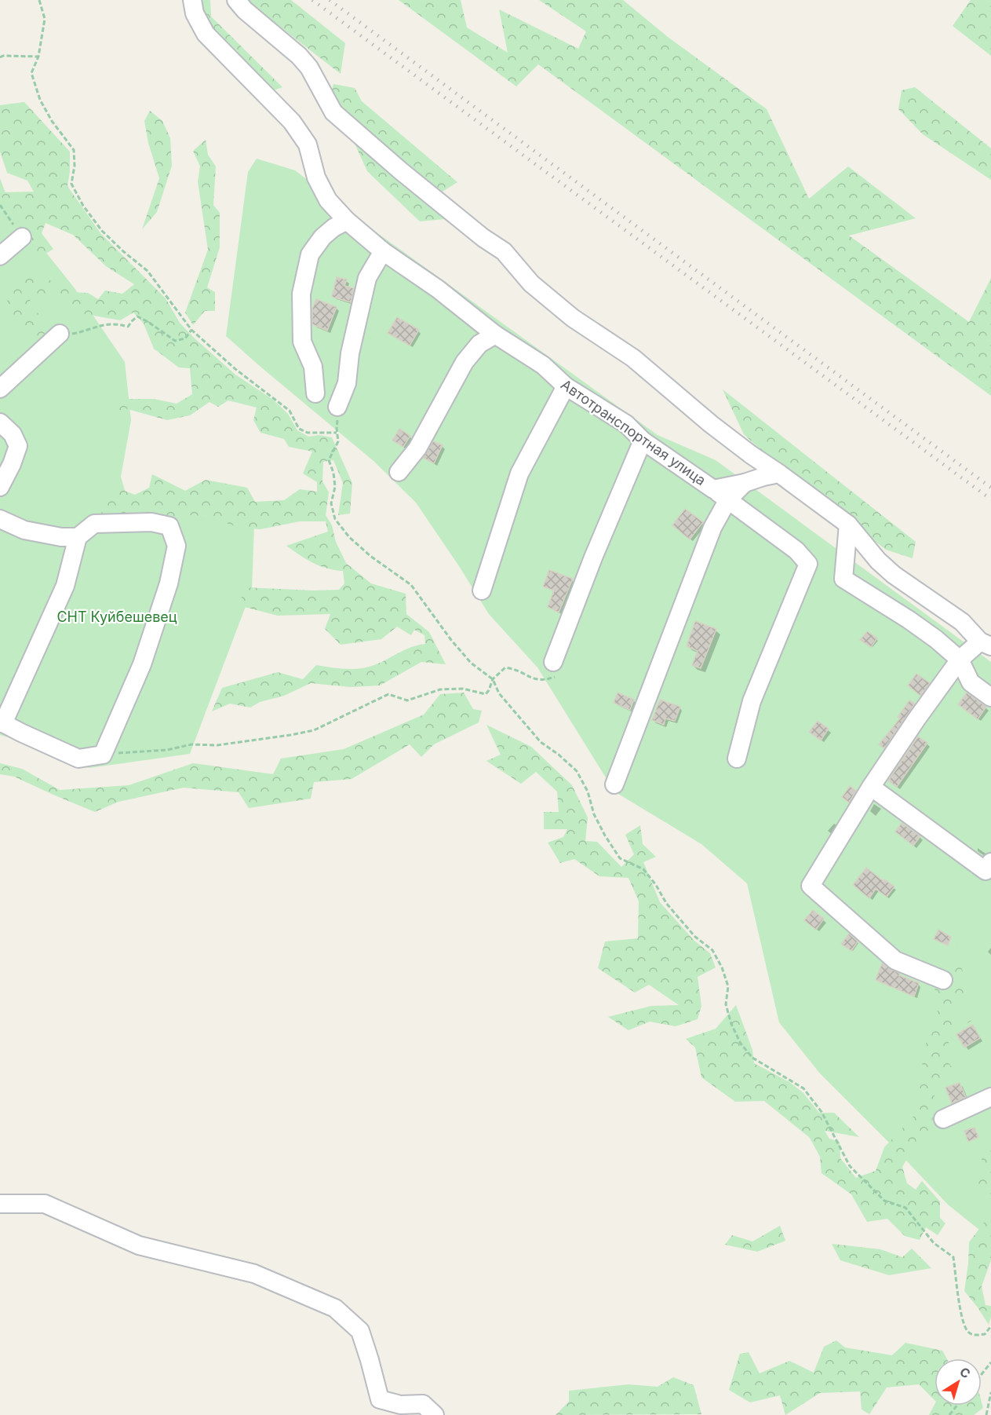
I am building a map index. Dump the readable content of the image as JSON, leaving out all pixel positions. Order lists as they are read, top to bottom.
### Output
{
  "streets": {
    "street": ["Автотранспортная улица"]
  },
  "parks": ["СНТ Куйбешевец"],
  "north": "top right"
}
